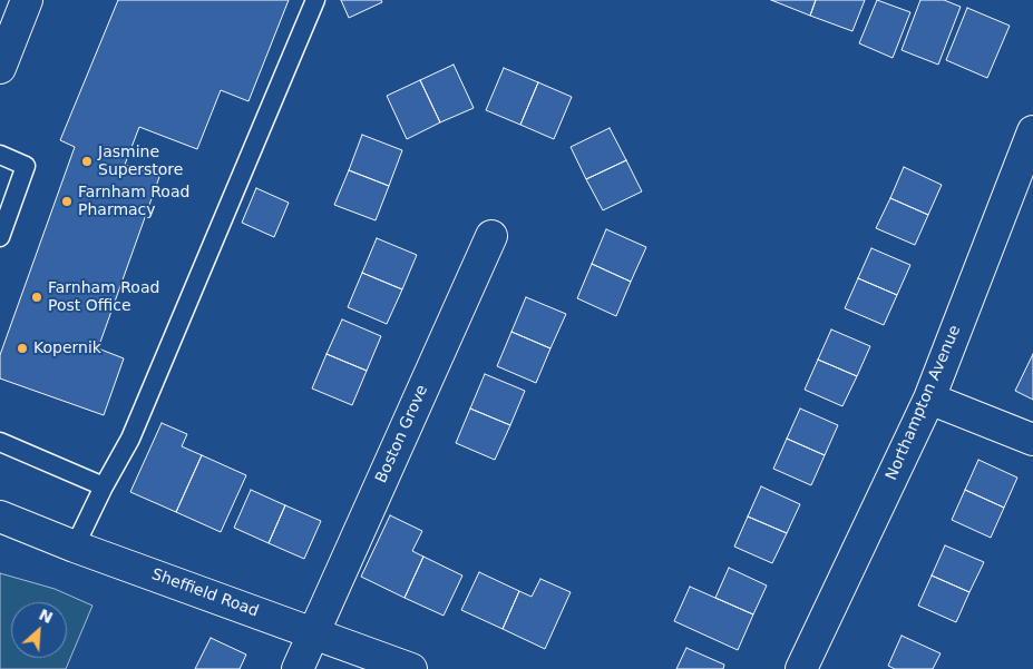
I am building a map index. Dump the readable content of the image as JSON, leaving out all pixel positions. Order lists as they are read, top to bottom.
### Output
{
  "streets": {
    "street": ["Northampton Avenue", "Boston Grove", "Sheffield Road"]
  },
  "crossings": [
    ["Boston Grove", "Sheffield Road"]
  ],
  "places": [
    "Jasmine Superstore",
    "Farnham Road Pharmacy",
    "Farnham Road Post Office",
    "Kopernik"
  ],
  "north": "top right"
}
